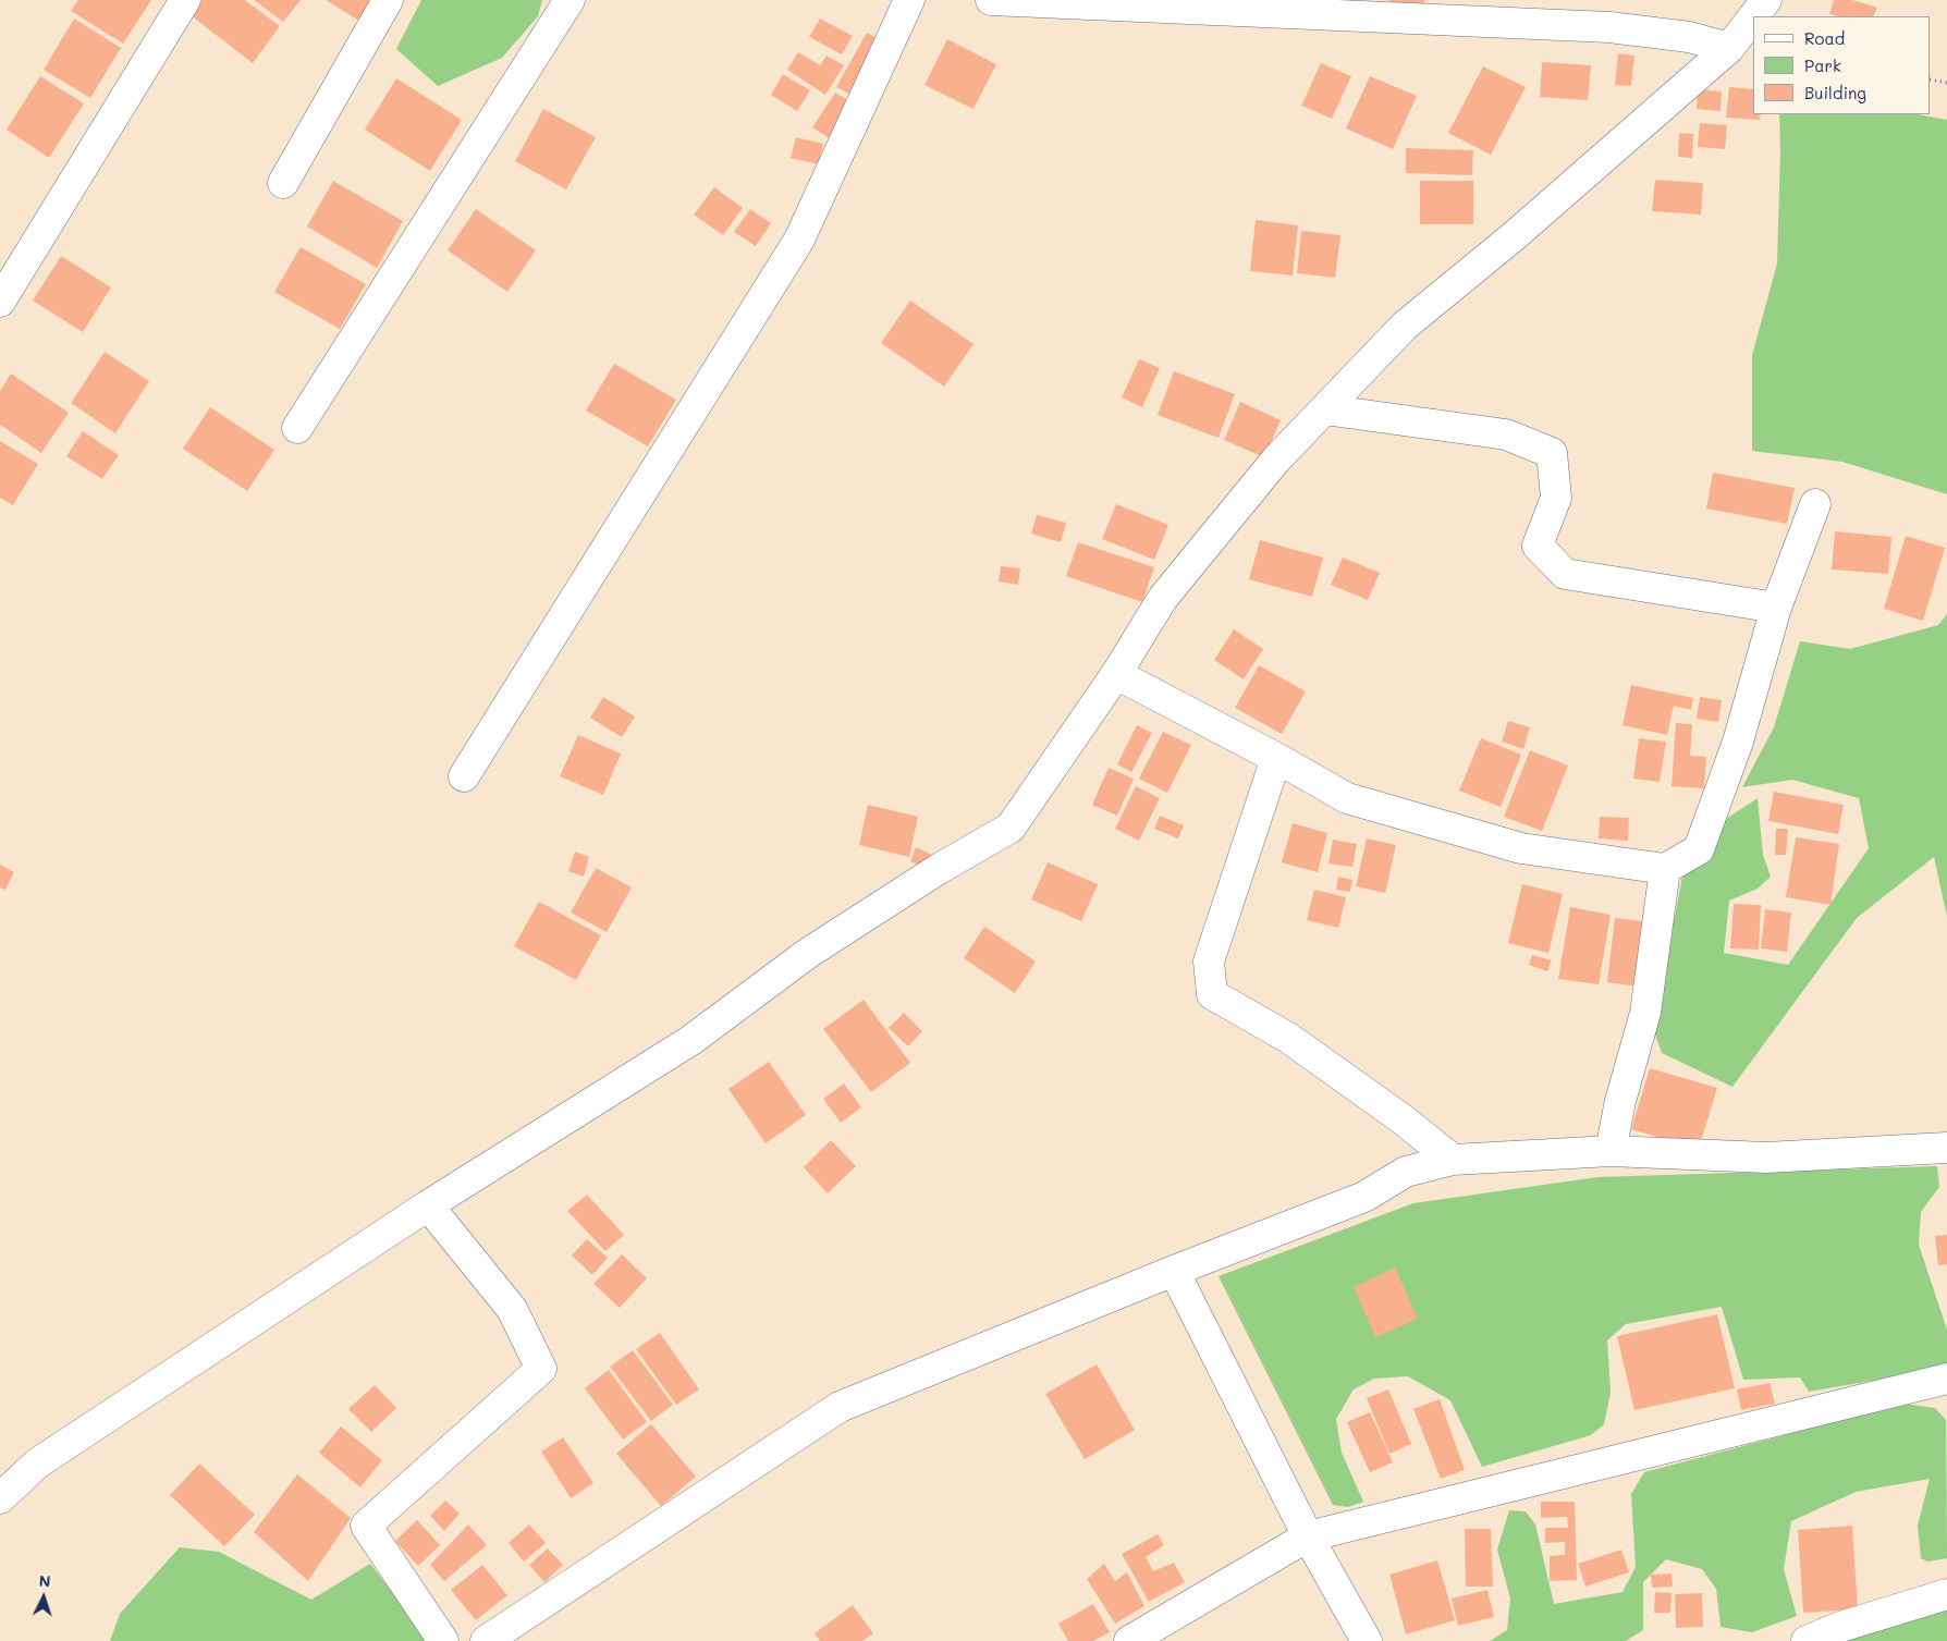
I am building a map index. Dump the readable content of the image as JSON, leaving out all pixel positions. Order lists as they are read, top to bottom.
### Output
{
  "legend": ["Road", "Park", "Building"],
  "north": "top"
}
